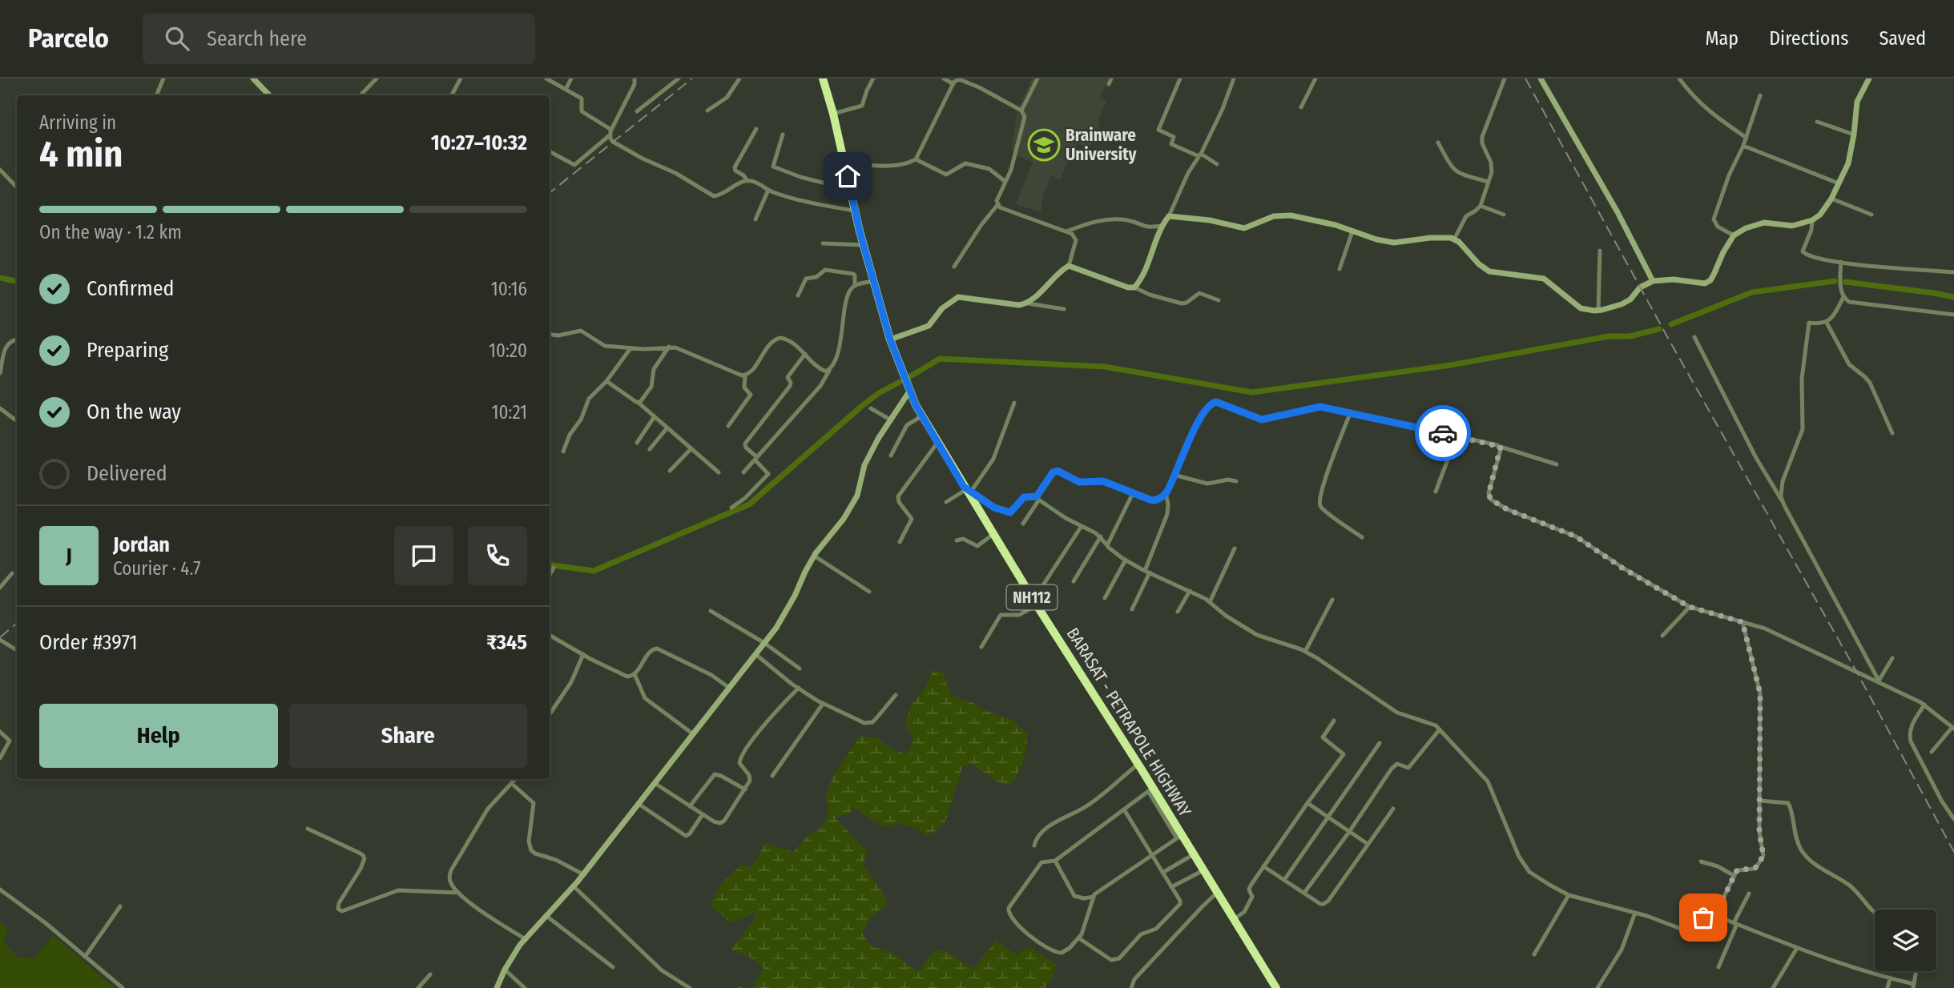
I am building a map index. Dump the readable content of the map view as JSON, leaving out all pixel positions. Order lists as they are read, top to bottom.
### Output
{
  "streets": {
    "highway": ["NH112", "BARASAT - PETRAPOLE HIGHWAY"]
  },
  "crossings": [
    ["NH112", "BARASAT - PETRAPOLE HIGHWAY"]
  ],
  "places": {
    "school or university": ["Brainware University"]
  },
  "page": {
    "header": "Parcelo",
    "search": "Search here",
    "nav": ["Map", "Directions", "Saved"],
    "heading": ["4 min", "Arriving in", "10:27–10:32"],
    "panel": [
      "Jordan",
      "Courier · 4.7",
      "Order #3971",
      "₹345"
    ],
    "bar": "On the way · 1.2 km",
    "list": [
      ["Confirmed", "10:16"],
      ["Preparing", "10:20"],
      ["On the way", "10:21"],
      "Delivered"
    ],
    "round": "J",
    "buttons": ["Help", "Share"]
  }
}
